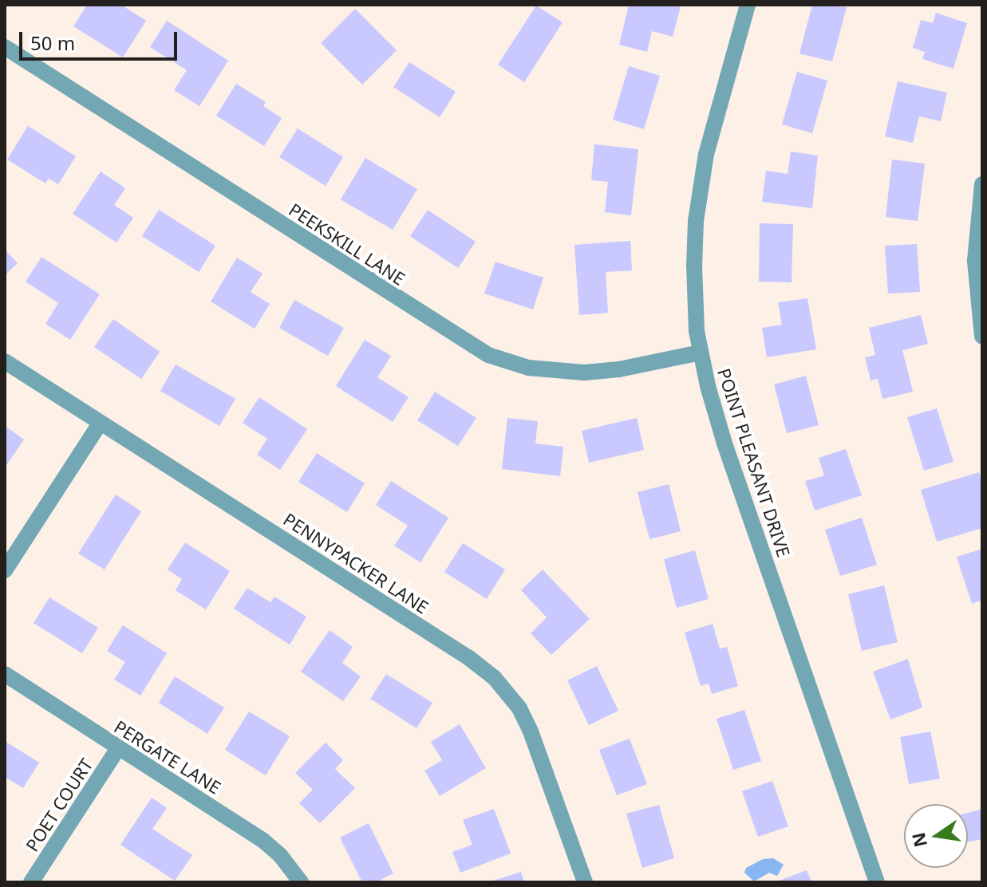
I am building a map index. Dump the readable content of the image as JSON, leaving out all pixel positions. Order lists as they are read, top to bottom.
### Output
{
  "streets": {
    "street": [
      "PEEKSKILL LANE",
      "POINT PLEASANT DRIVE",
      "PENNYPACKER LANE",
      "PERGATE LANE",
      "POET COURT"
    ]
  },
  "crossings": [
    ["PEEKSKILL LANE", "POINT PLEASANT DRIVE"],
    ["PERGATE LANE", "POET COURT"]
  ],
  "scale_bar": "50 m",
  "north": "left"
}
